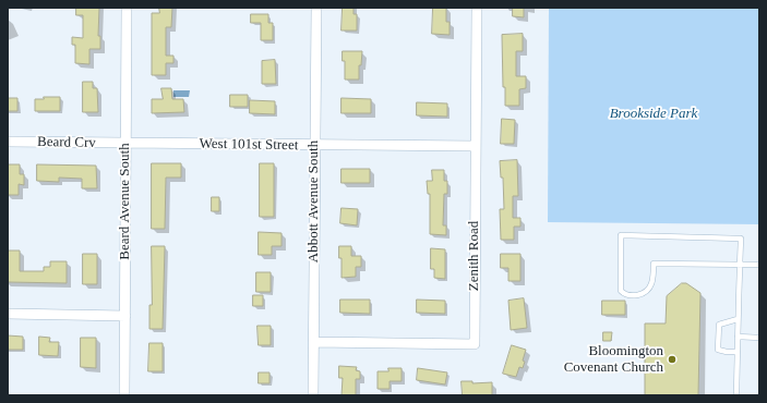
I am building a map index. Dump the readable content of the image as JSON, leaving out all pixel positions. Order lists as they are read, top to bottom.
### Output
{
  "streets": {
    "street": [
      "Beard Crv",
      "West 101st Street",
      "Beard Avenue South",
      "Abbott Avenue South",
      "Zenith Road"
    ]
  },
  "crossings": [
    ["Beard Crv", "West 101st Street"],
    ["Beard Crv", "Beard Avenue South"],
    ["West 101st Street", "Beard Avenue South"],
    ["West 101st Street", "Abbott Avenue South"],
    ["West 101st Street", "Zenith Road"],
    ["Abbott Avenue South", "Zenith Road"]
  ],
  "parks": ["Brookside Park"],
  "places": ["Bloomington Covenant Church"]
}
